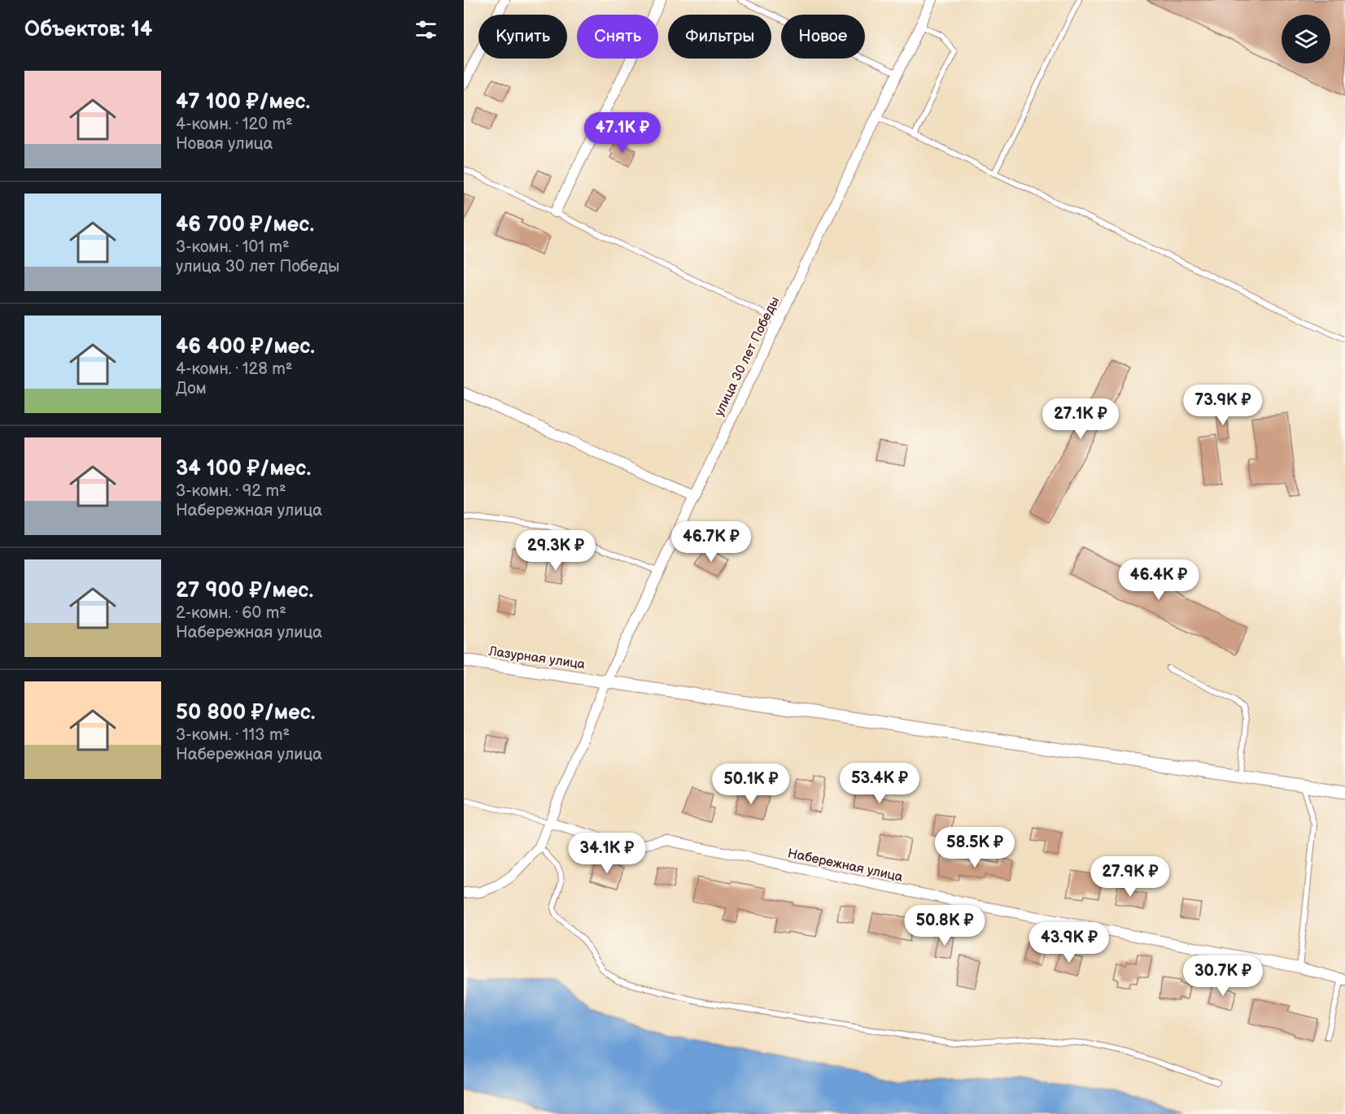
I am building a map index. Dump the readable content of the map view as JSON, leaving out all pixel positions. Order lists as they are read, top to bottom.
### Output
{
  "streets": {
    "street": ["улица 30 лет Победы", "Лазурная улица", "Набережная улица"]
  },
  "crossings": [
    ["улица 30 лет Победы", "Лазурная улица"]
  ],
  "page": {
    "heading": "Объектов: 14",
    "chip": [
      "Купить",
      "Снять",
      "Фильтры",
      "Новое"
    ],
    "list": [
      {
        "name": "47 100 ₽/мес.",
        "note": "4-комн. · 120 m² · Новая улица"
      },
      {
        "name": "46 700 ₽/мес.",
        "note": "3-комн. · 101 m² · улица 30 лет Победы"
      },
      {
        "name": "46 400 ₽/мес.",
        "note": "4-комн. · 128 m² · Дом"
      },
      {
        "name": "34 100 ₽/мес.",
        "note": "3-комн. · 92 m² · Набережная улица"
      },
      {
        "name": "27 900 ₽/мес.",
        "note": "2-комн. · 60 m² · Набережная улица"
      },
      {
        "name": "50 800 ₽/мес.",
        "note": "3-комн. · 113 m² · Набережная улица"
      }
    ],
    "price": [
      "47.1K ₽",
      "73.9K ₽",
      "27.1K ₽",
      "46.7K ₽",
      "29.3K ₽",
      "46.4K ₽",
      "53.4K ₽",
      "50.1K ₽",
      "58.5K ₽",
      "34.1K ₽",
      "27.9K ₽",
      "50.8K ₽",
      "43.9K ₽",
      "30.7K ₽"
    ]
  }
}
